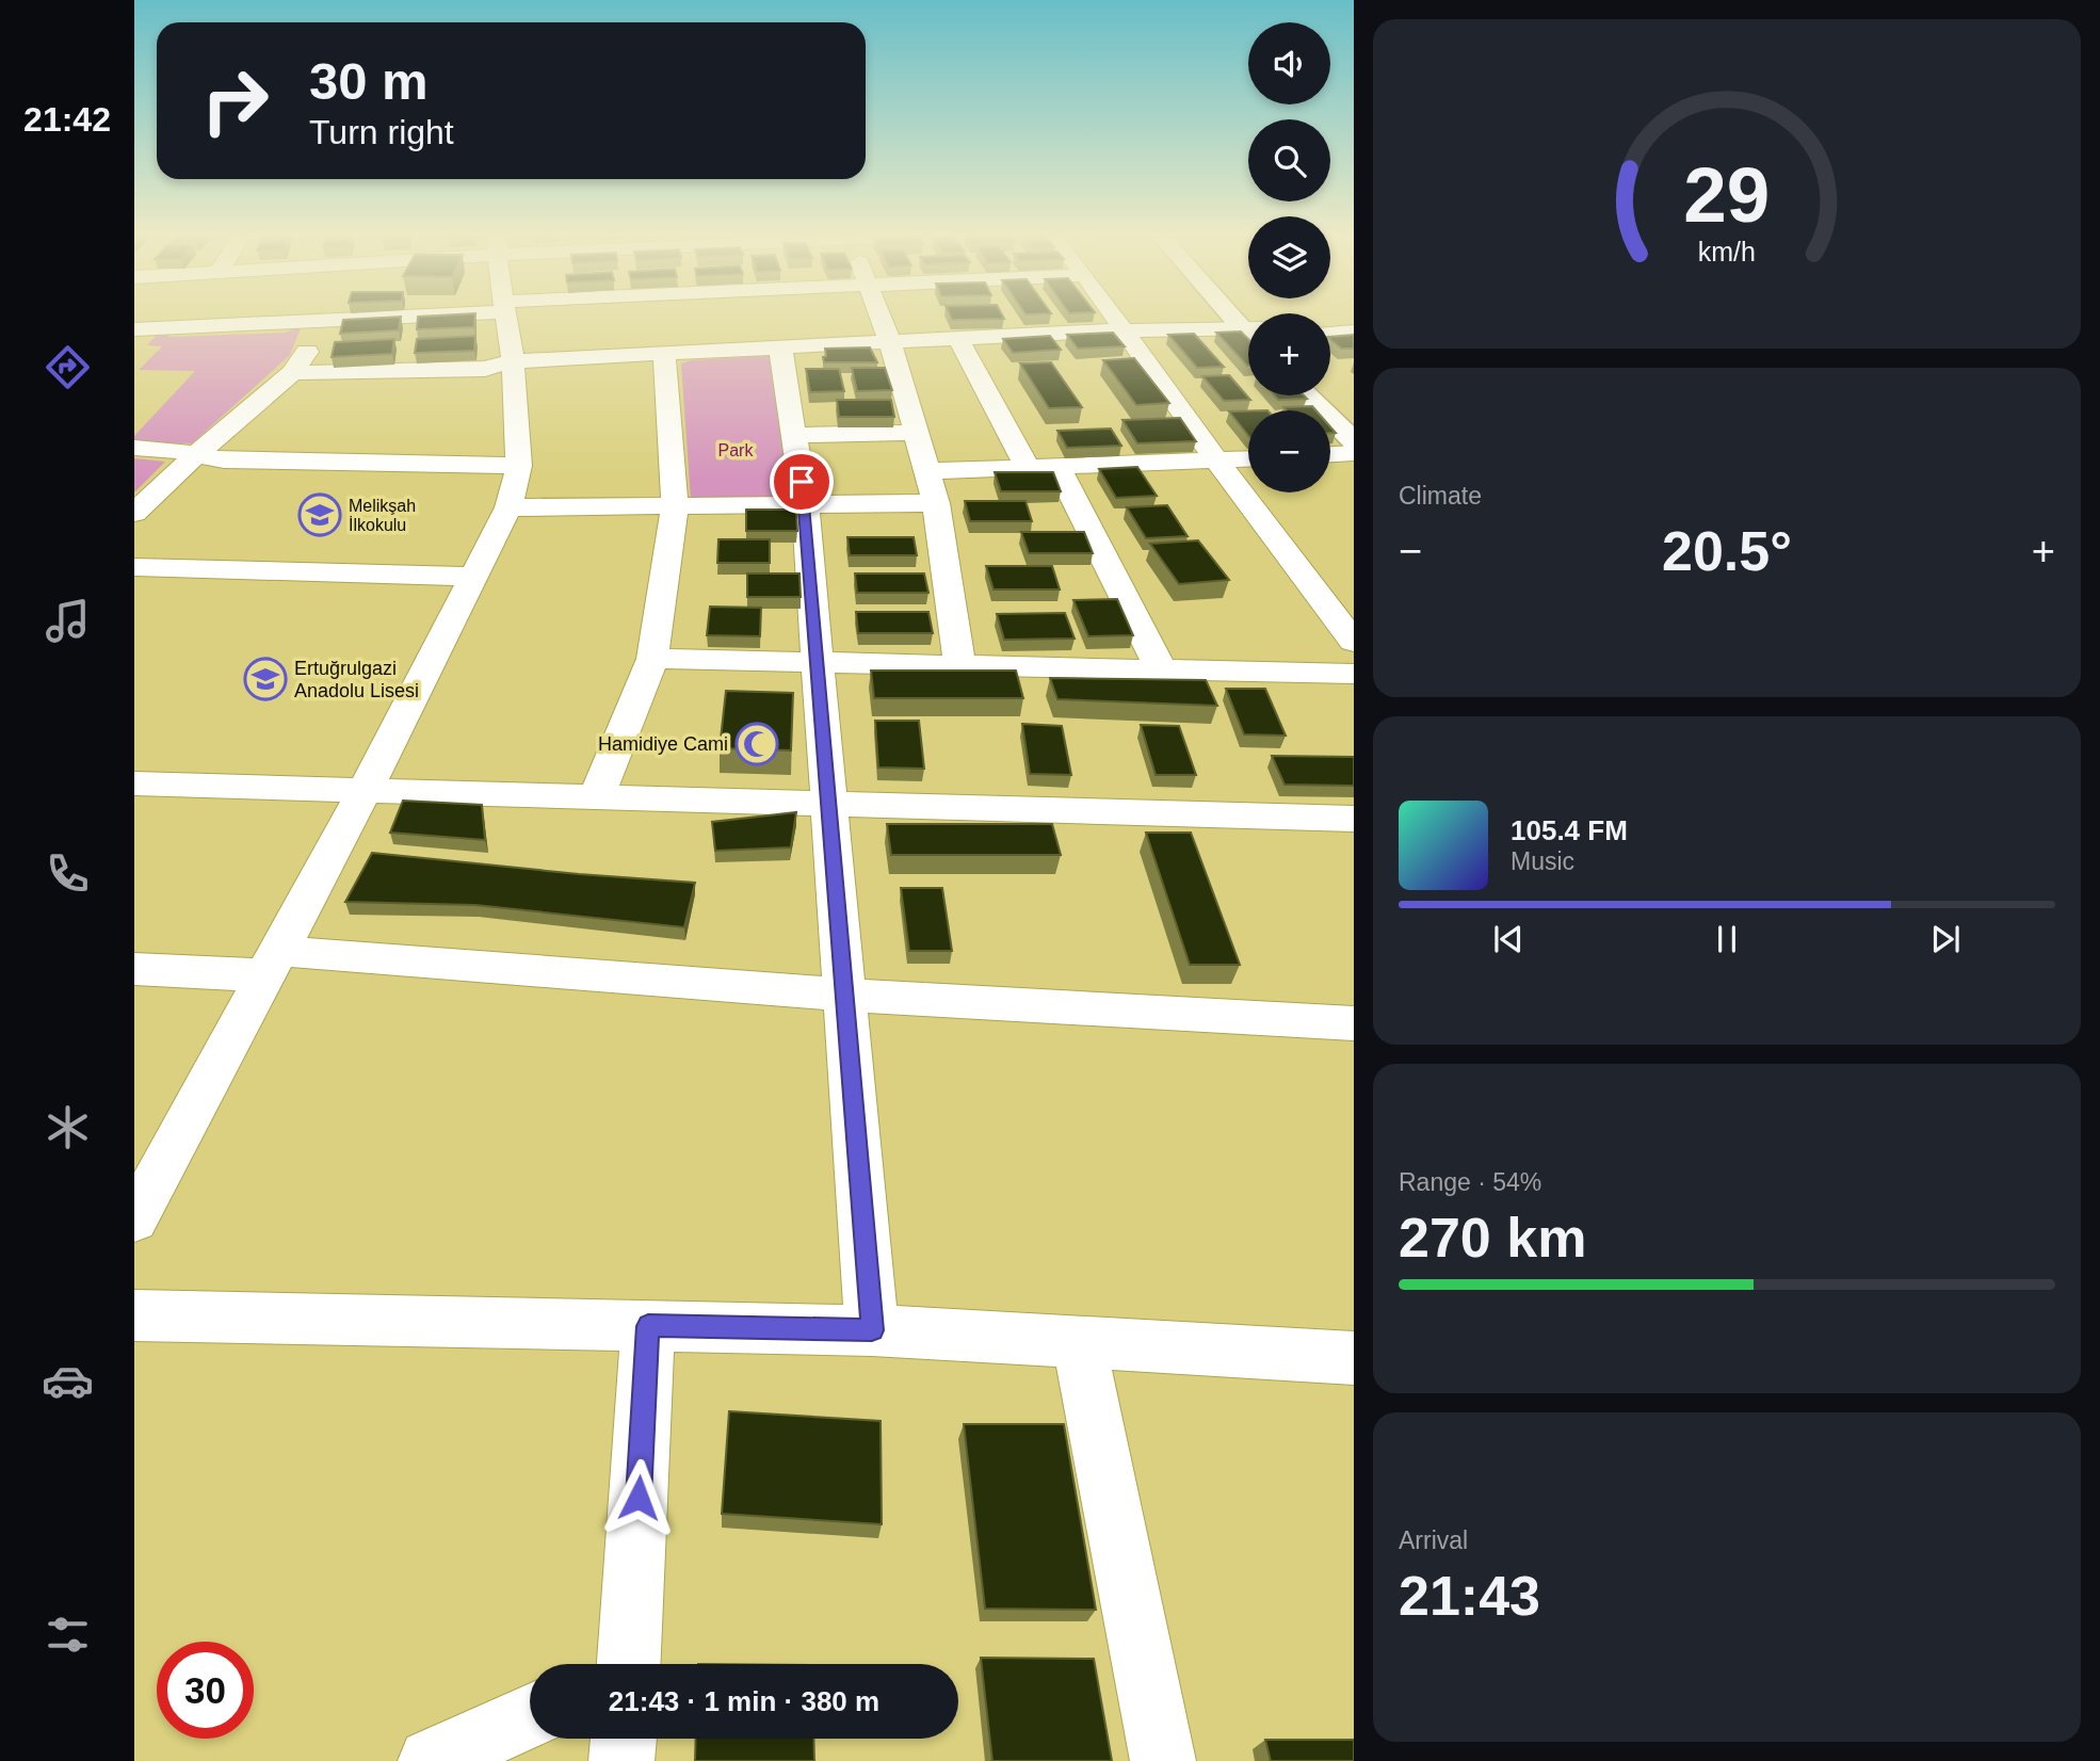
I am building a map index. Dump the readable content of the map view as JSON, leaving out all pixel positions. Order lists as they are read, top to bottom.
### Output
{
  "parks": ["Park"],
  "places": {
    "school or university": ["Melikşah İlkokulu", "Ertuğrulgazi Anadolu Lisesi"],
    "mosque": ["Hamidiye Cami"]
  },
  "page": {
    "tabs": "21:42",
    "map_buttons": ["+", "−"],
    "turn": ["30 m", "Turn right"],
    "tile": [
      "Climate",
      ["Range · 54%", "270 km"],
      ["Arrival", "21:43"]
    ],
    "heat": ["−", "20.5°", "+"],
    "song": ["105.4 FM", "Music"],
    "limit": "30",
    "trip": "21:43 · 1 min · 380 m",
    "gauge": ["29", "km/h"]
  }
}
